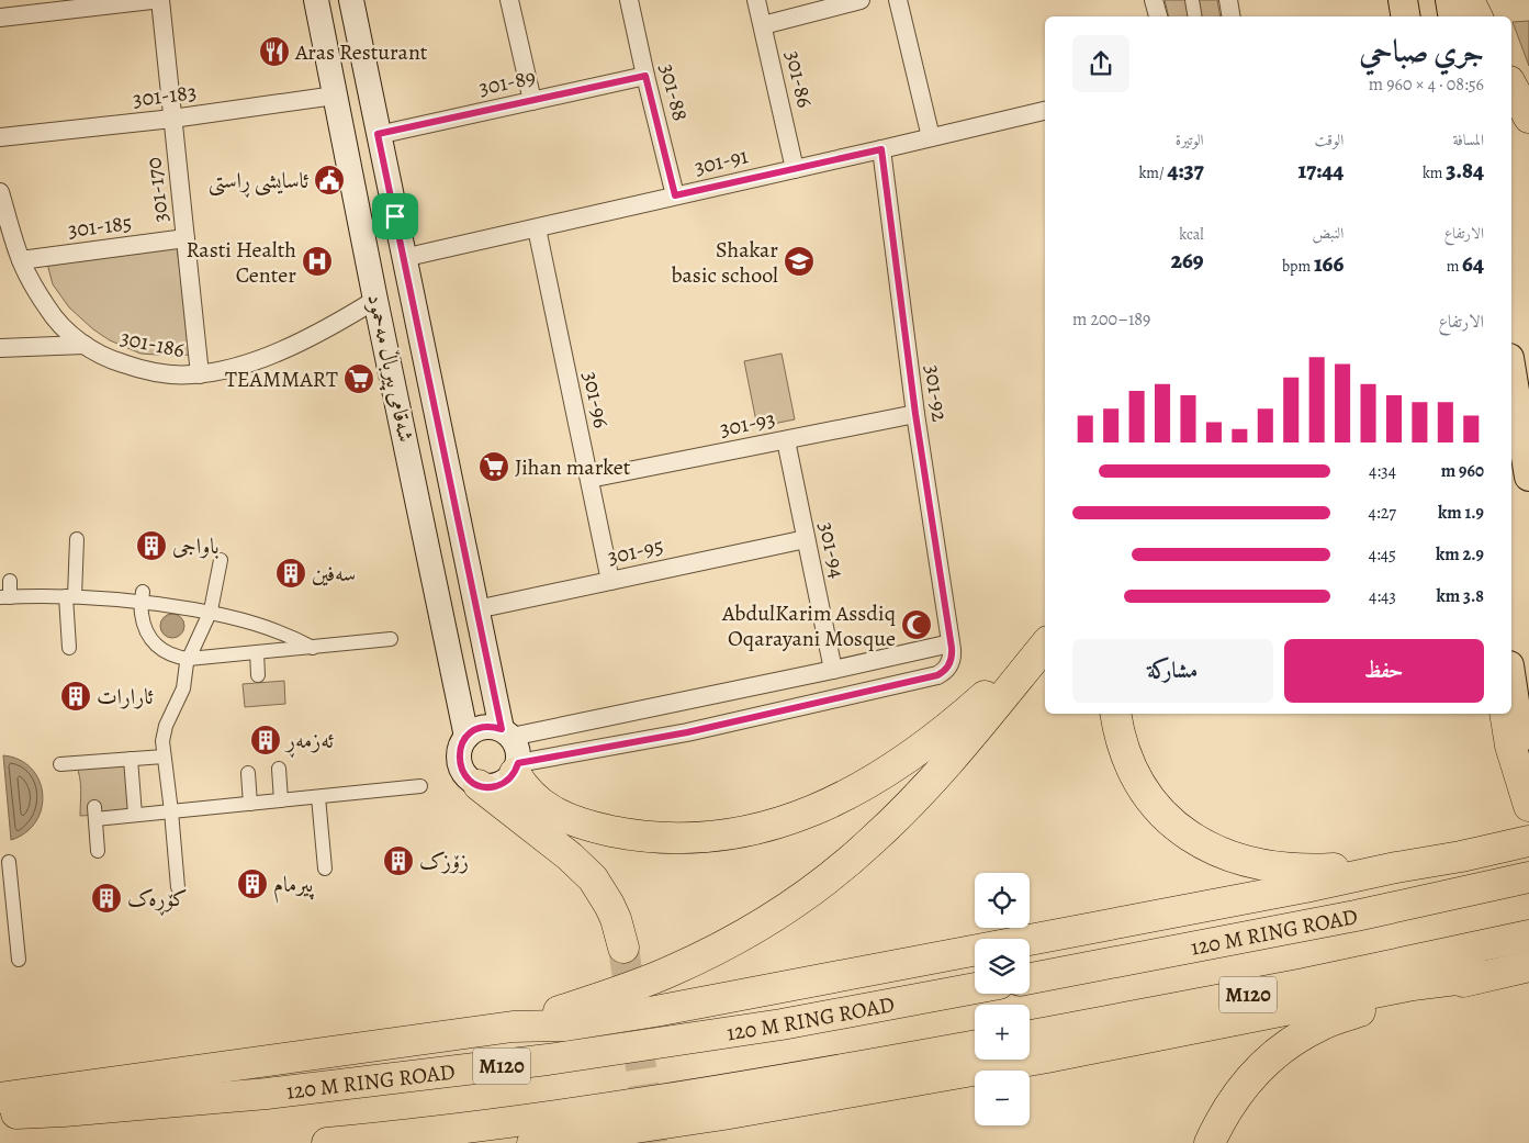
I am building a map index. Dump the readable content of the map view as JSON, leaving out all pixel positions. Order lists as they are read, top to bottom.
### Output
{
  "streets": {
    "highway": ["120 M RING ROAD", "M120"],
    "main road": ["شەقامی پیرباڵ مەحمود"],
    "street": [
      "301-86",
      "301-89",
      "301-88",
      "301-183",
      "301-91",
      "301-170",
      "301-185",
      "301-186",
      "301-92",
      "301-96",
      "301-93",
      "301-94",
      "301-95"
    ]
  },
  "crossings": [
    ["301-86", "301-91"],
    ["301-89", "301-88"],
    ["301-89", "شەقامی پیرباڵ مەحمود"],
    ["301-88", "301-91"],
    ["301-183", "301-170"],
    ["301-183", "شەقامی پیرباڵ مەحمود"],
    ["301-91", "شەقامی پیرباڵ مەحمود"],
    ["301-91", "301-92"],
    ["301-91", "301-96"],
    ["301-170", "301-185"],
    ["301-170", "301-186"],
    ["301-185", "301-186"],
    ["301-186", "شەقامی پیرباڵ مەحمود"],
    ["شەقامی پیرباڵ مەحمود", "301-92"],
    ["شەقامی پیرباڵ مەحمود", "301-95"],
    ["301-92", "301-93"],
    ["301-96", "301-93"],
    ["301-96", "301-95"],
    ["301-93", "301-94"],
    ["301-94", "301-95"]
  ],
  "places": {
    "restaurant": ["Aras Resturant"],
    "public building": ["ئاسایشی ڕاستی"],
    "hospital": ["Rasti Health Center"],
    "school or university": ["Shakar basic school"],
    "supermarket": ["TEAMMART", "Jihan market"],
    "building": [
      "باواجی",
      "سەفین",
      "ئارارات",
      "ئەزمەڕ",
      "زۆزک",
      "پیرمام",
      "کۆڕەک"
    ],
    "mosque": ["AbdulKarim Assdiq Oqarayani Mosque"]
  },
  "page": {
    "heading": ["جري صباحي", "08:56 · 4 × 960 m"],
    "stats": [
      ["المسافة", "3.84 km"],
      ["الوقت", "17:44"],
      ["الوتيرة", "4:37 /km"],
      ["الارتفاع", "64 m"],
      ["النبض", "166 bpm"],
      ["kcal", "269"]
    ],
    "chart": ["الارتفاع", "189–200 m"],
    "list": [
      {
        "name": "960 m",
        "note": "4:34"
      },
      {
        "name": "1.9 km",
        "note": "4:27"
      },
      {
        "name": "2.9 km",
        "note": "4:45"
      },
      {
        "name": "3.8 km",
        "note": "4:43"
      }
    ],
    "buttons": ["حفظ", "مشاركة"],
    "map_buttons": ["+", "−"]
  }
}
